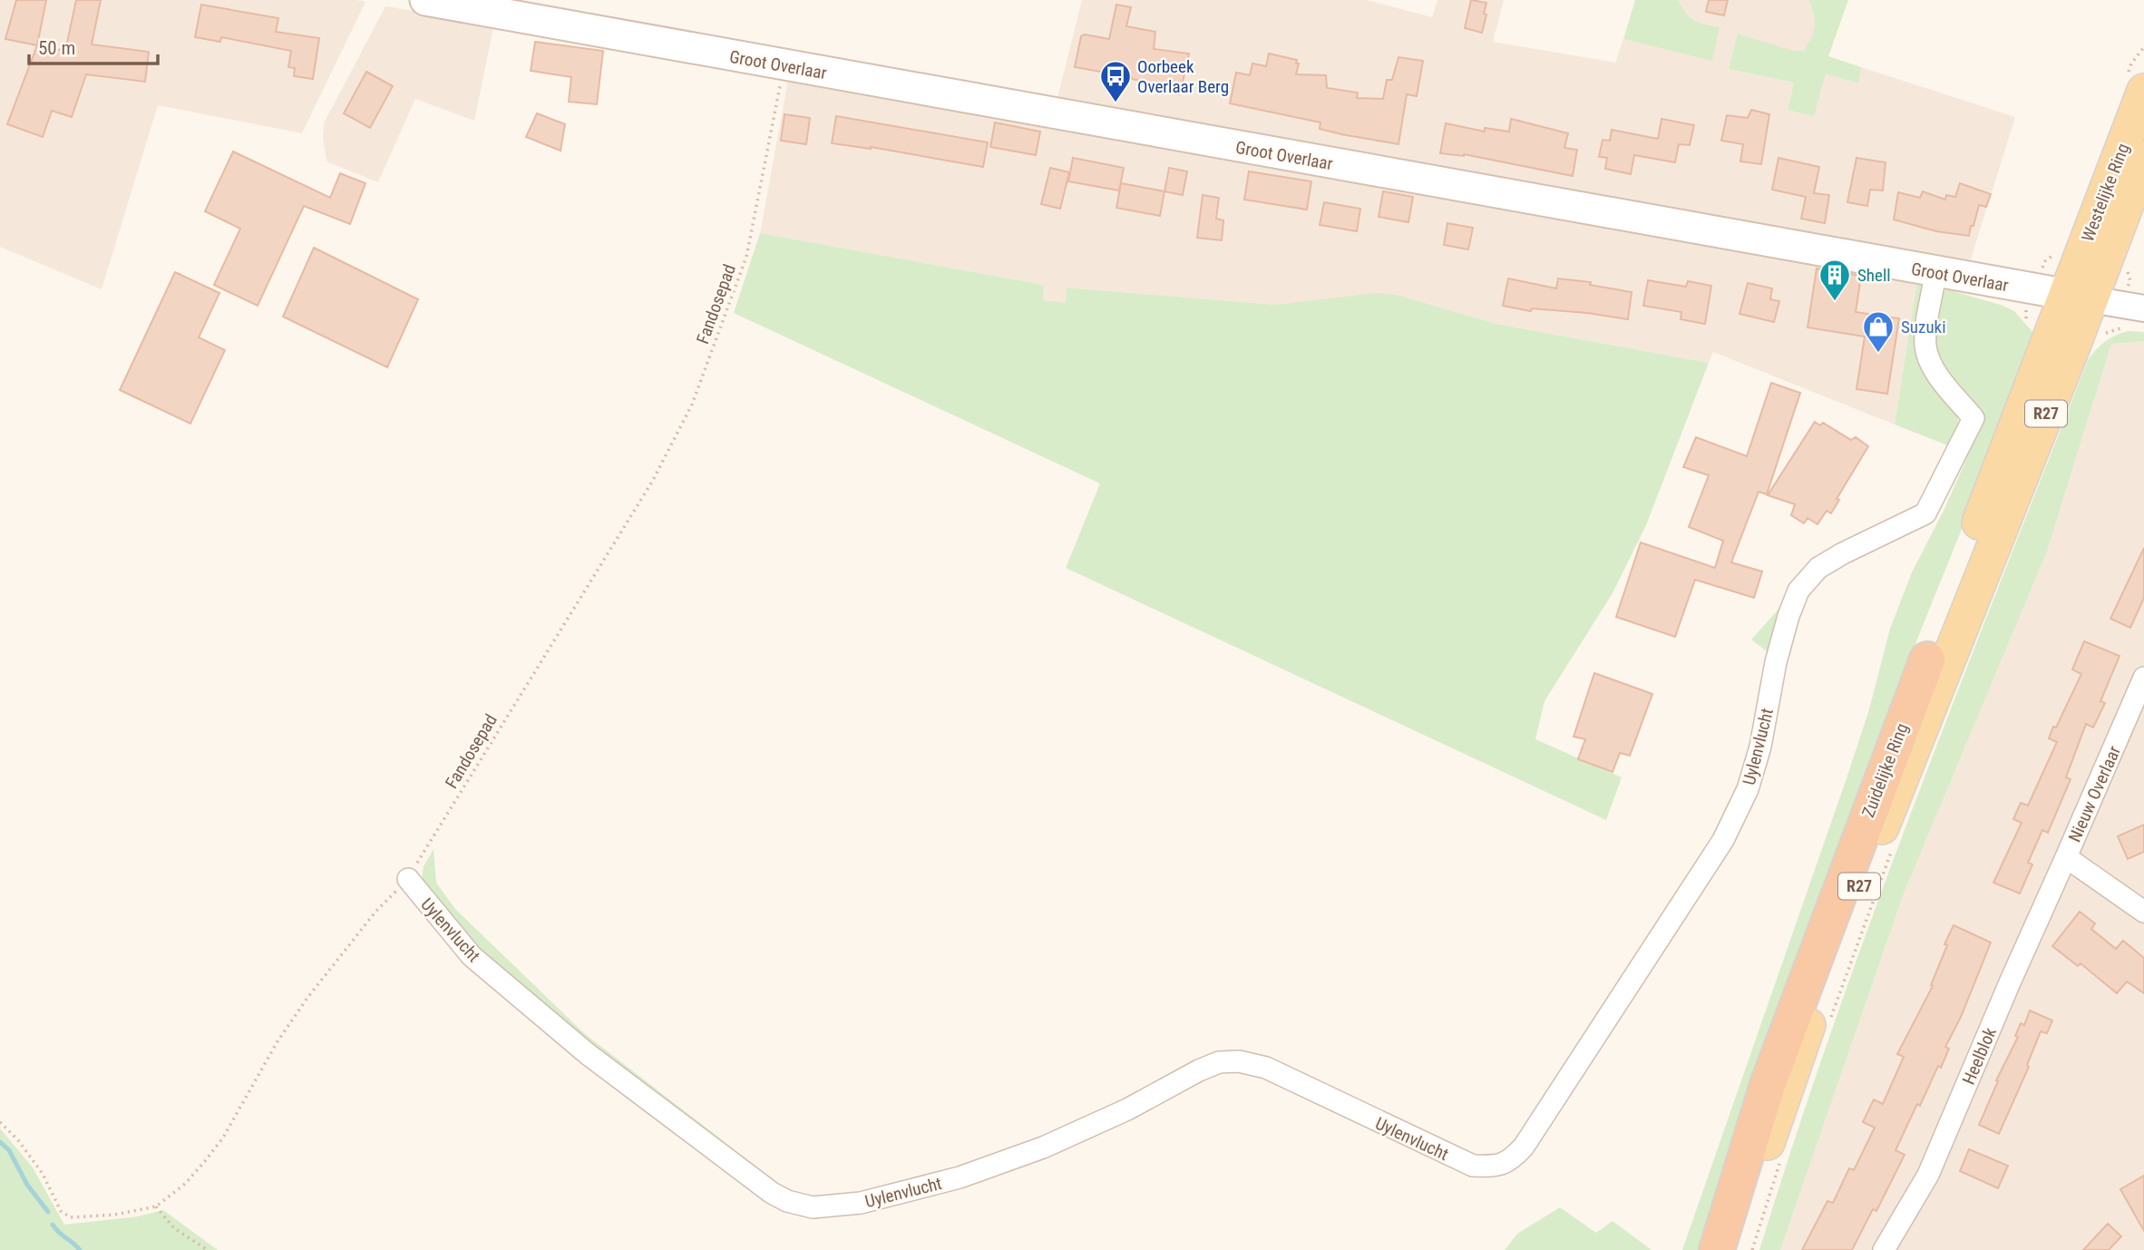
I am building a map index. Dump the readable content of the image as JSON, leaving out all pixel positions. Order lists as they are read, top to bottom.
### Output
{
  "streets": {
    "highway": ["R27", "Zuidelijke Ring"],
    "main road": ["Groot Overlaar", "Westelijke Ring"],
    "street": ["Uylenvlucht", "Nieuw Overlaar", "Heelblok"],
    "path": ["Fandosepad"]
  },
  "crossings": [
    ["Groot Overlaar", "Westelijke Ring"],
    ["Groot Overlaar", "Fandosepad"],
    ["Groot Overlaar", "Uylenvlucht"],
    ["Groot Overlaar", "Zuidelijke Ring"],
    ["Westelijke Ring", "Zuidelijke Ring"],
    ["Fandosepad", "Uylenvlucht"],
    ["Nieuw Overlaar", "Heelblok"]
  ],
  "places": {
    "bus stop": ["Oorbeek Overlaar Berg"],
    "building": ["Shell"],
    "shop": ["Suzuki"]
  },
  "scale_bar": "50 m"
}
